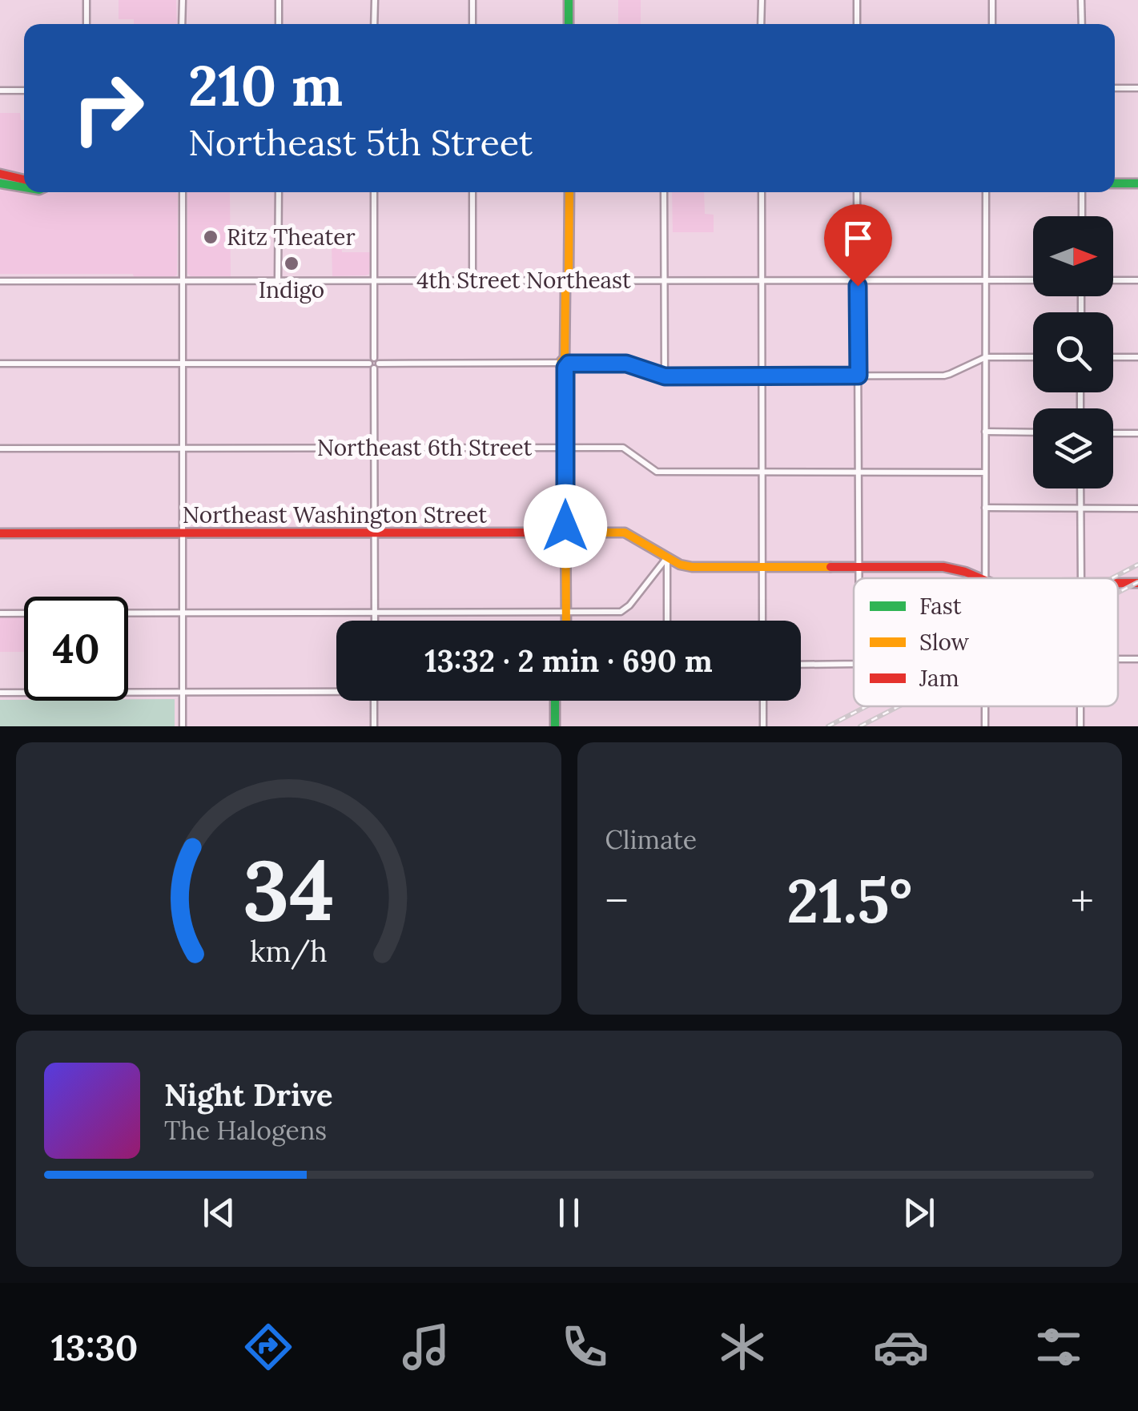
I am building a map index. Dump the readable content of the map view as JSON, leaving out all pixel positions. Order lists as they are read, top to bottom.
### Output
{
  "streets": {
    "street": ["4th Street Northeast", "Northeast 6th Street", "Northeast Washington Street"]
  },
  "places": ["Ritz Theater", "Indigo"],
  "legend": ["Fast", "Slow", "Jam"],
  "north": "right",
  "page": {
    "turn": ["210 m", "Northeast 5th Street"],
    "limit": "40",
    "trip": "13:32 · 2 min · 690 m",
    "tile": "Climate",
    "heat": ["−", "21.5°", "+"],
    "song": ["Night Drive", "The Halogens"],
    "tabs": "13:30",
    "gauge": ["34", "km/h"]
  }
}
